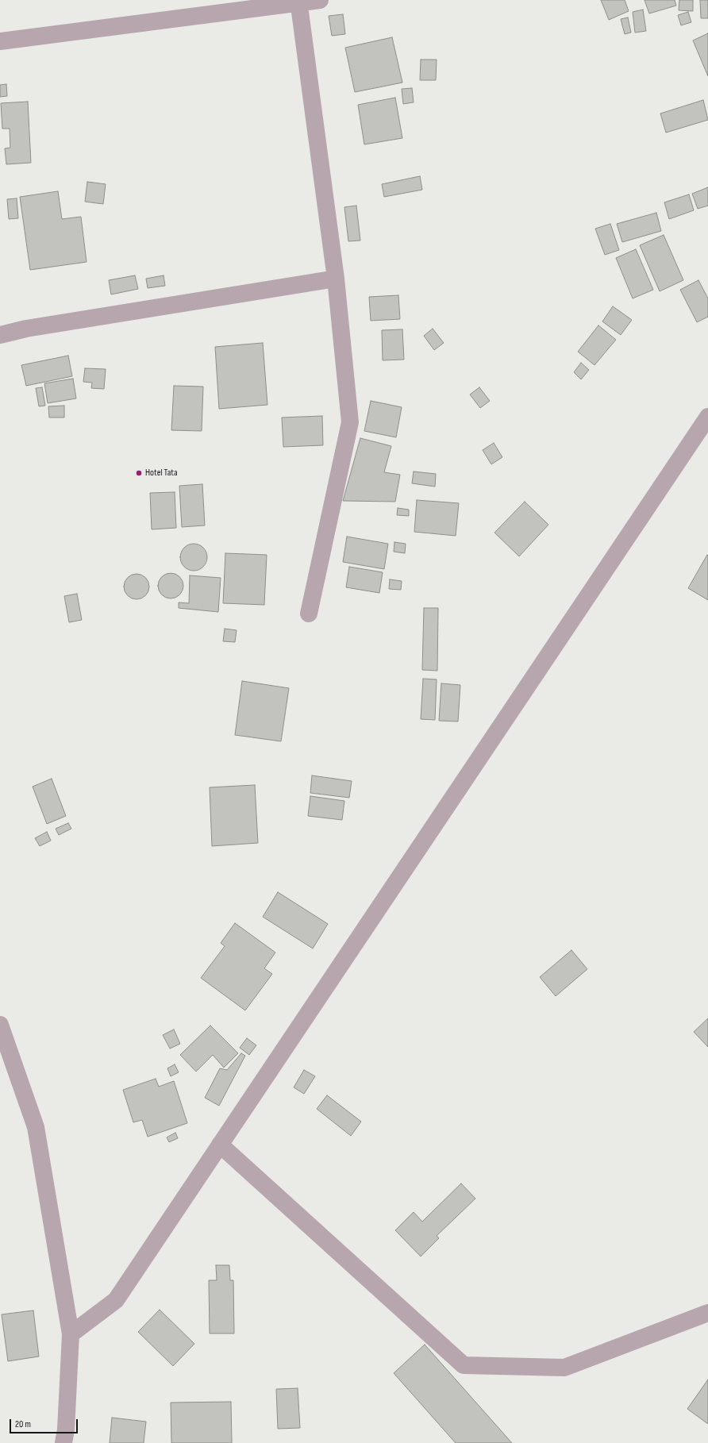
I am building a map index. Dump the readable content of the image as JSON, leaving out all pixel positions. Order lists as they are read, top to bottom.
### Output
{
  "places": ["Hotel Tata"],
  "scale_bar": "20 m"
}
